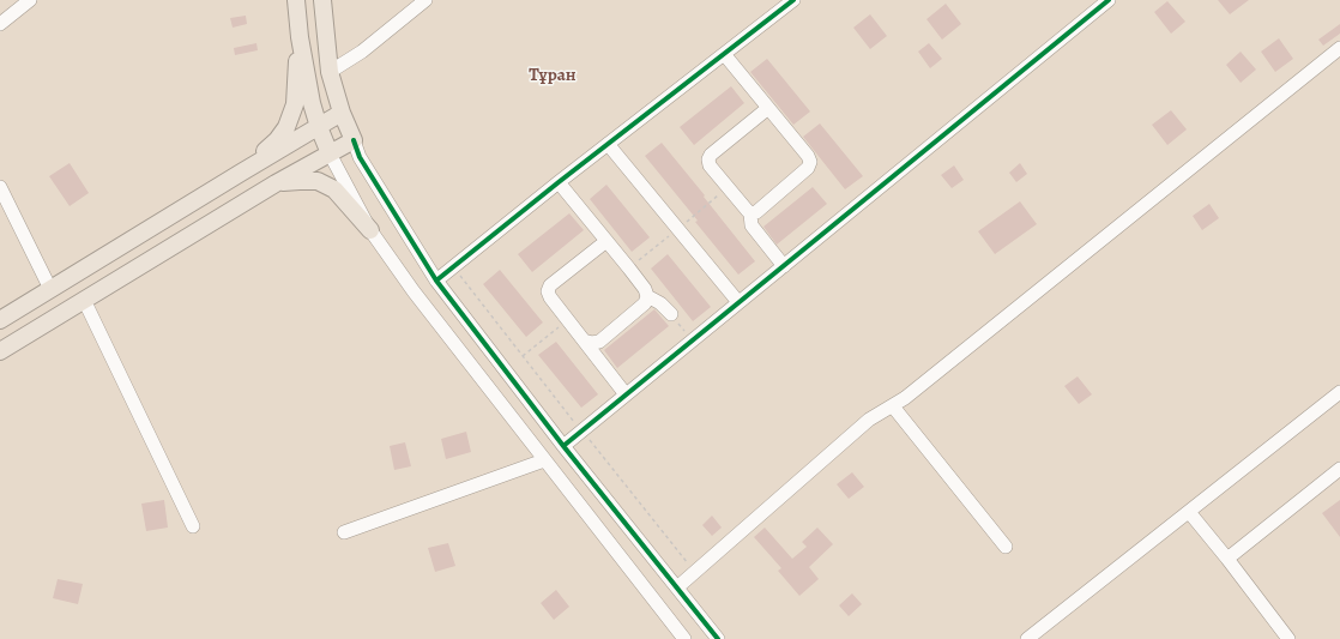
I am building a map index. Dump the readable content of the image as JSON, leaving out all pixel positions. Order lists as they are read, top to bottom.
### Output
{
  "districts": ["Тұран"]
}
